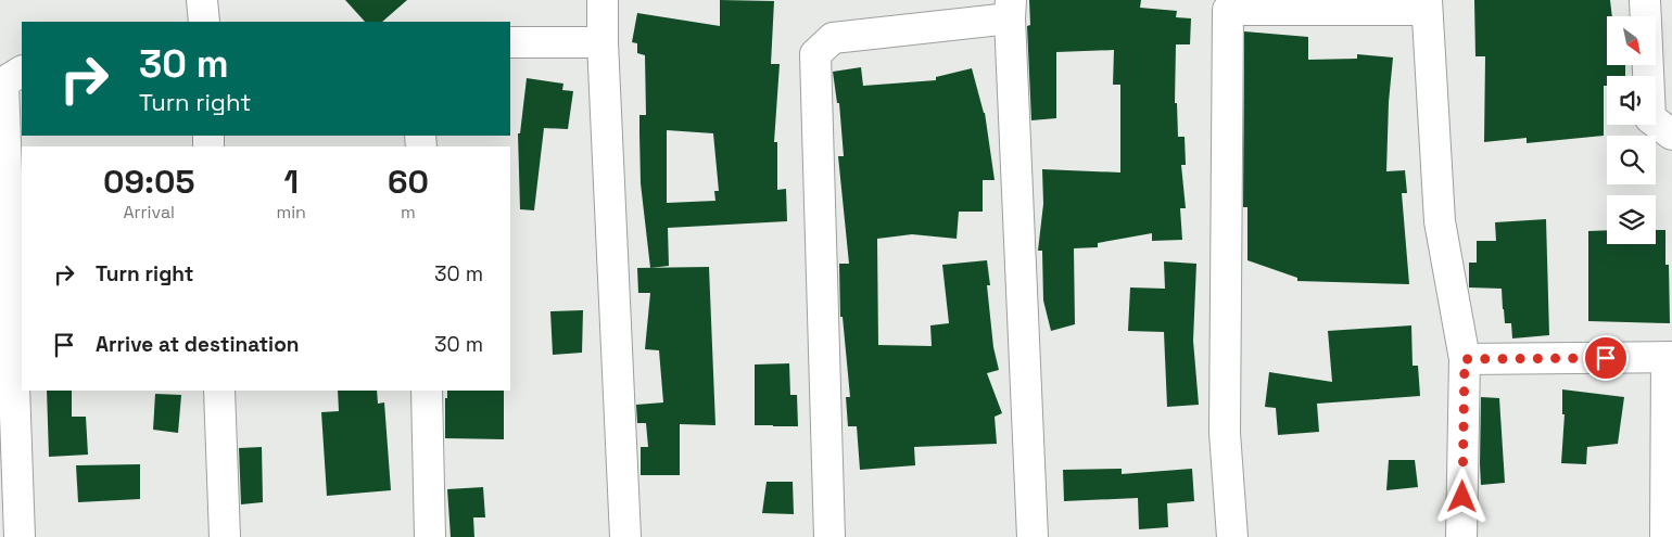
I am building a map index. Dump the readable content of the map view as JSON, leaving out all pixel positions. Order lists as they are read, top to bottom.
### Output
{
  "north": "bottom right",
  "page": {
    "turn": ["30 m", "Turn right"],
    "eta": [
      "09:05",
      "Arrival",
      "1",
      "min",
      "60",
      "m"
    ],
    "list": [
      {
        "name": "Turn right",
        "value": "30 m"
      },
      {
        "name": "Arrive at destination",
        "value": "30 m"
      }
    ]
  }
}
